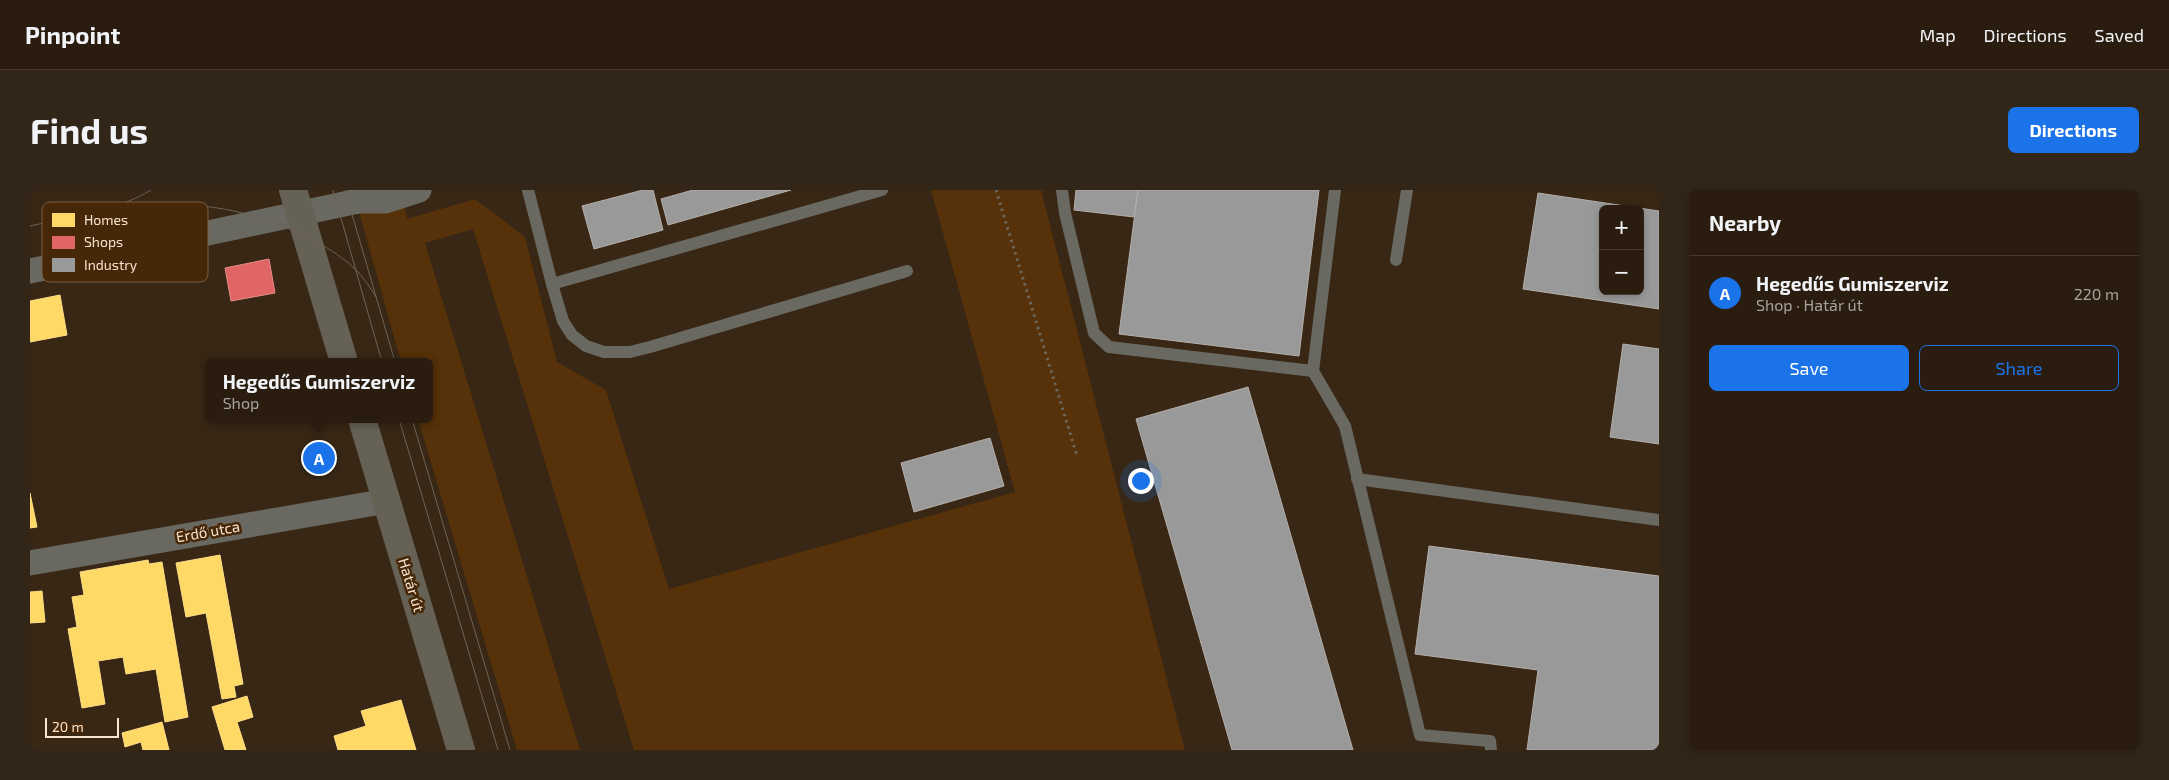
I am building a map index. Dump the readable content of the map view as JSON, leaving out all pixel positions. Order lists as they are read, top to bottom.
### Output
{
  "streets": {
    "main road": ["Határ út"],
    "street": ["Erdő utca"]
  },
  "crossings": [
    ["Erdő utca", "Határ út"]
  ],
  "legend": ["Homes", "Shops", "Industry"],
  "scale_bar": "20 m",
  "page": {
    "header": "Pinpoint",
    "nav": ["Map", "Directions", "Saved"],
    "buttons": [
      "Directions",
      ["Save", "Share"]
    ],
    "title": "Find us",
    "heading": "Nearby",
    "map_buttons": ["+", "−"],
    "list": [
      {
        "mark": "A",
        "name": "Hegedűs Gumiszerviz",
        "note": "Shop · Határ út",
        "value": "220 m"
      }
    ],
    "popup": ["Hegedűs Gumiszerviz", "Shop"],
    "pins": "A",
    "scale": "20 m"
  }
}
